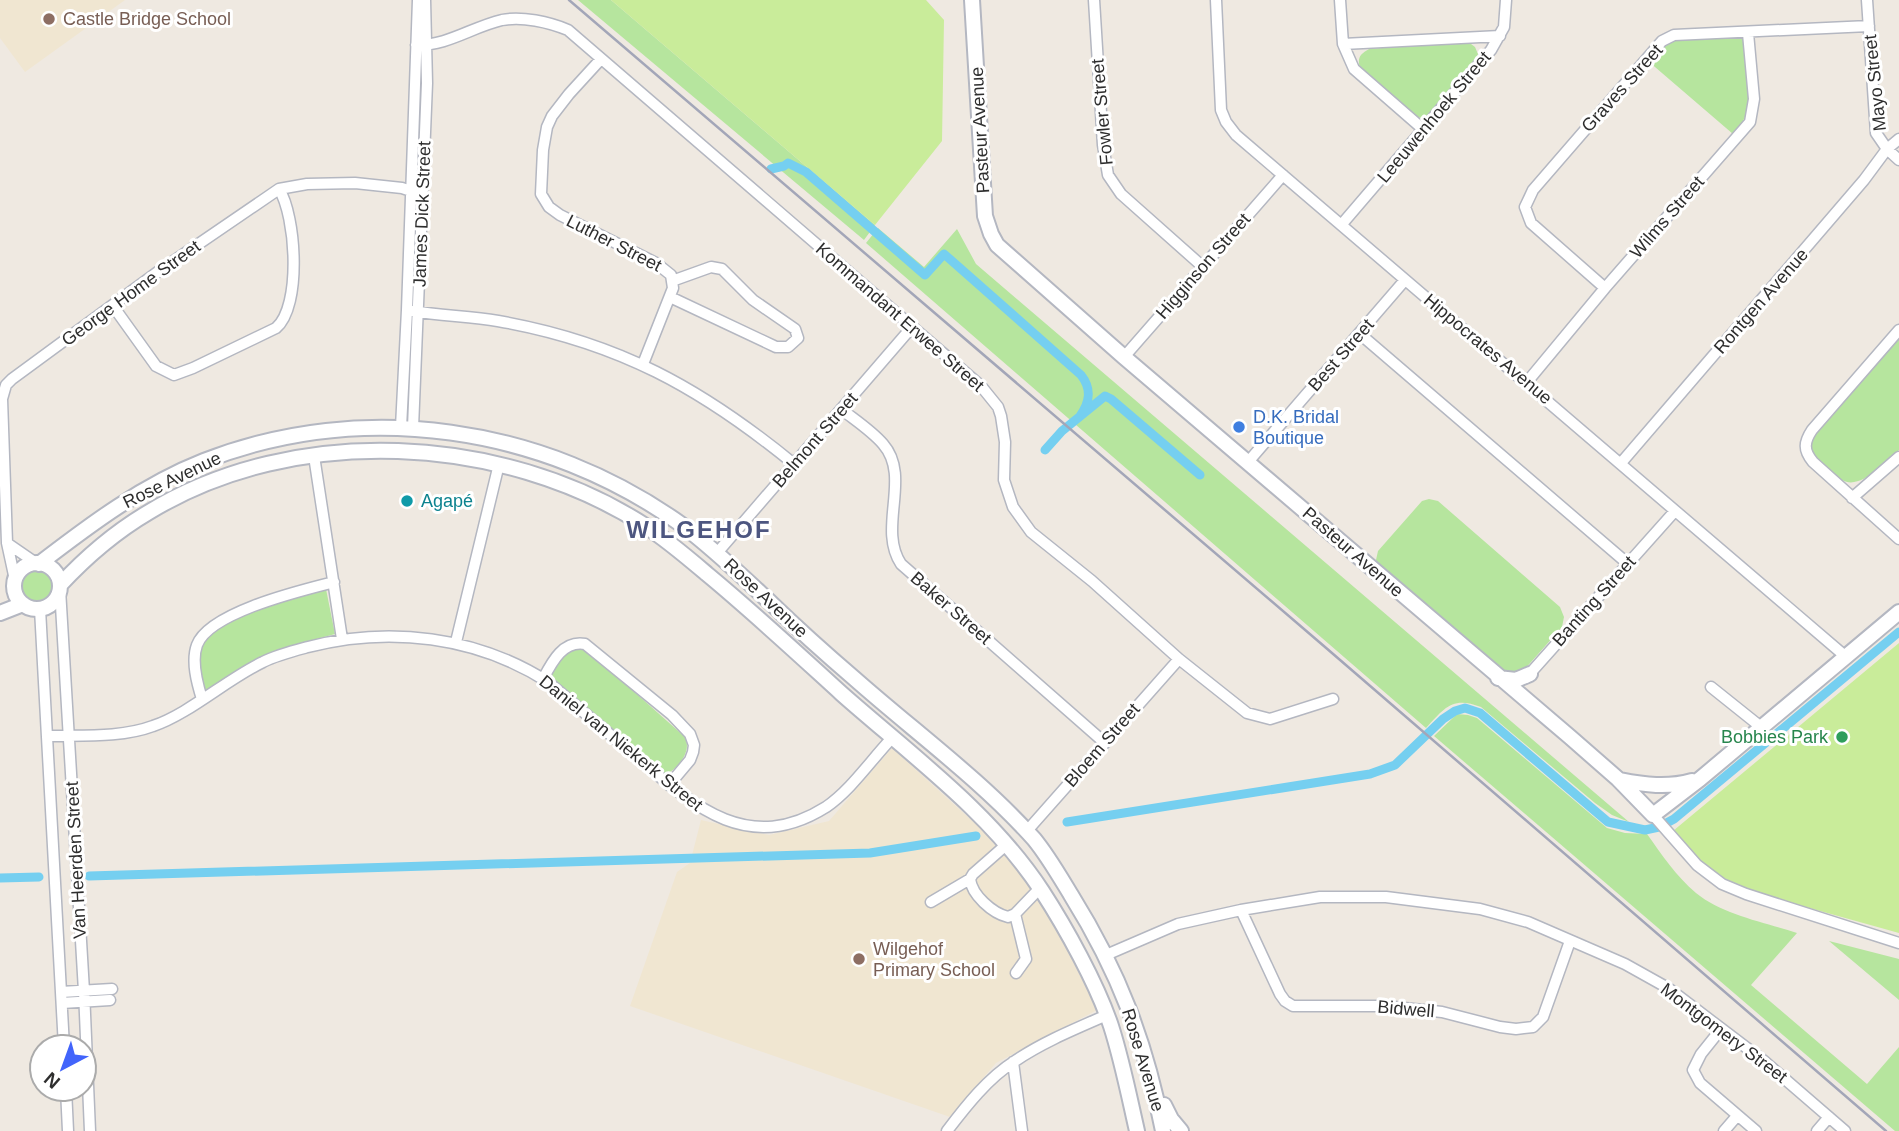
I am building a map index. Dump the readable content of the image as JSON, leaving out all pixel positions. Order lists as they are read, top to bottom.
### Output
{
  "streets": {
    "street": [
      "Mayo Street",
      "Graves Street",
      "Fowler Street",
      "Leeuwenhoek Street",
      "Pasteur Avenue",
      "James Dick Street",
      "Wilms Street",
      "Luther Street",
      "Higginson Street",
      "George Home Street",
      "Rontgen Avenue",
      "Kommandant Erwee Street",
      "Hippocrates Avenue",
      "Best Street",
      "Belmont Street",
      "Rose Avenue",
      "Banting Street",
      "Baker Street",
      "Daniel van Niekerk Street",
      "Bloem Street",
      "Van Heerden Street",
      "Bidwell",
      "Montgomery Street"
    ]
  },
  "crossings": [
    ["Mayo Street", "Graves Street"],
    ["Mayo Street", "Rontgen Avenue"],
    ["Graves Street", "Wilms Street"],
    ["Fowler Street", "Higginson Street"],
    ["Leeuwenhoek Street", "Hippocrates Avenue"],
    ["Pasteur Avenue", "Higginson Street"],
    ["Pasteur Avenue", "Best Street"],
    ["Pasteur Avenue", "Banting Street"],
    ["James Dick Street", "George Home Street"],
    ["James Dick Street", "Kommandant Erwee Street"],
    ["James Dick Street", "Rose Avenue"],
    ["Wilms Street", "Hippocrates Avenue"],
    ["Luther Street", "Kommandant Erwee Street"],
    ["Higginson Street", "Hippocrates Avenue"],
    ["George Home Street", "Rose Avenue"],
    ["George Home Street", "Van Heerden Street"],
    ["Rontgen Avenue", "Hippocrates Avenue"],
    ["Kommandant Erwee Street", "Belmont Street"],
    ["Kommandant Erwee Street", "Bloem Street"],
    ["Hippocrates Avenue", "Best Street"],
    ["Hippocrates Avenue", "Banting Street"],
    ["Belmont Street", "Rose Avenue"],
    ["Belmont Street", "Baker Street"],
    ["Rose Avenue", "Daniel van Niekerk Street"],
    ["Rose Avenue", "Bloem Street"],
    ["Rose Avenue", "Van Heerden Street"],
    ["Rose Avenue", "Montgomery Street"],
    ["Baker Street", "Bloem Street"],
    ["Daniel van Niekerk Street", "Van Heerden Street"],
    ["Bidwell", "Montgomery Street"]
  ],
  "districts": ["WILGEHOF"],
  "places": [
    "Castle Bridge School",
    "D.K. Bridal Boutique",
    "Agapé",
    "Bobbies Park",
    "Wilgehof Primary School"
  ],
  "north": "bottom left"
}
